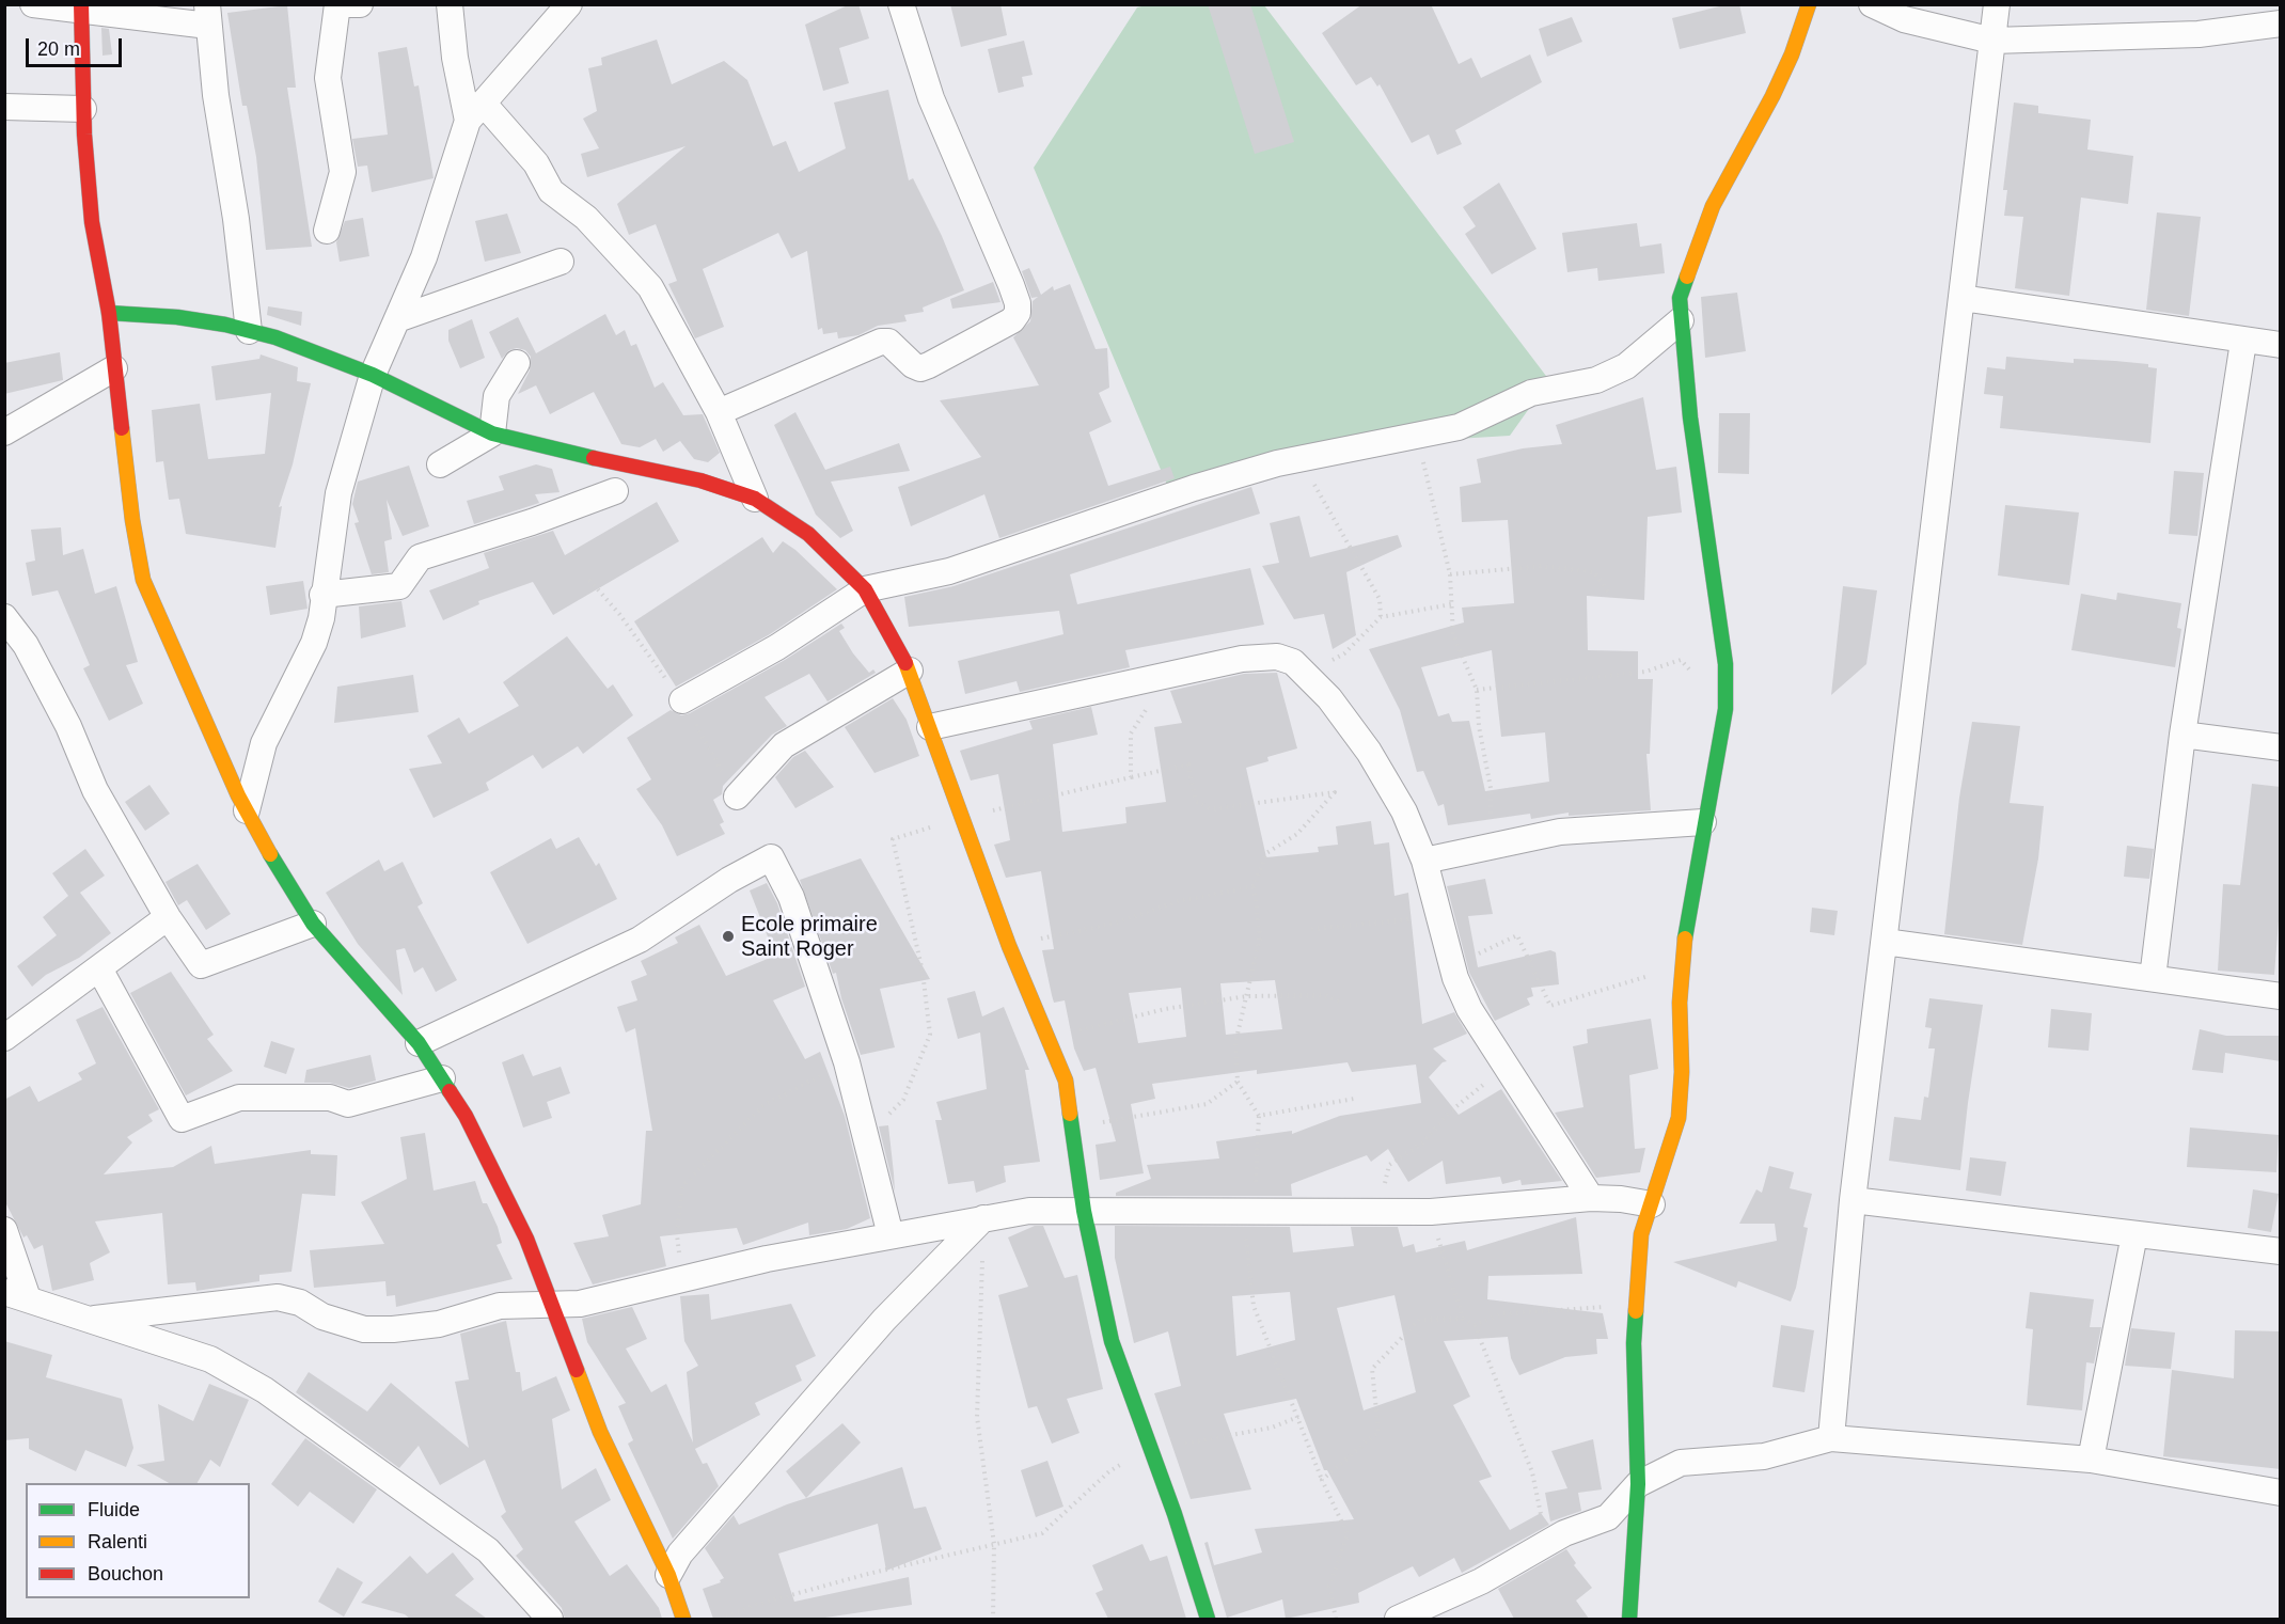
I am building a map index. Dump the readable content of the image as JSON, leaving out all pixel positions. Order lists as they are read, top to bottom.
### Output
{
  "places": ["Ecole primaire Saint Roger"],
  "legend": ["Fluide", "Ralenti", "Bouchon"],
  "scale_bar": "20 m"
}
